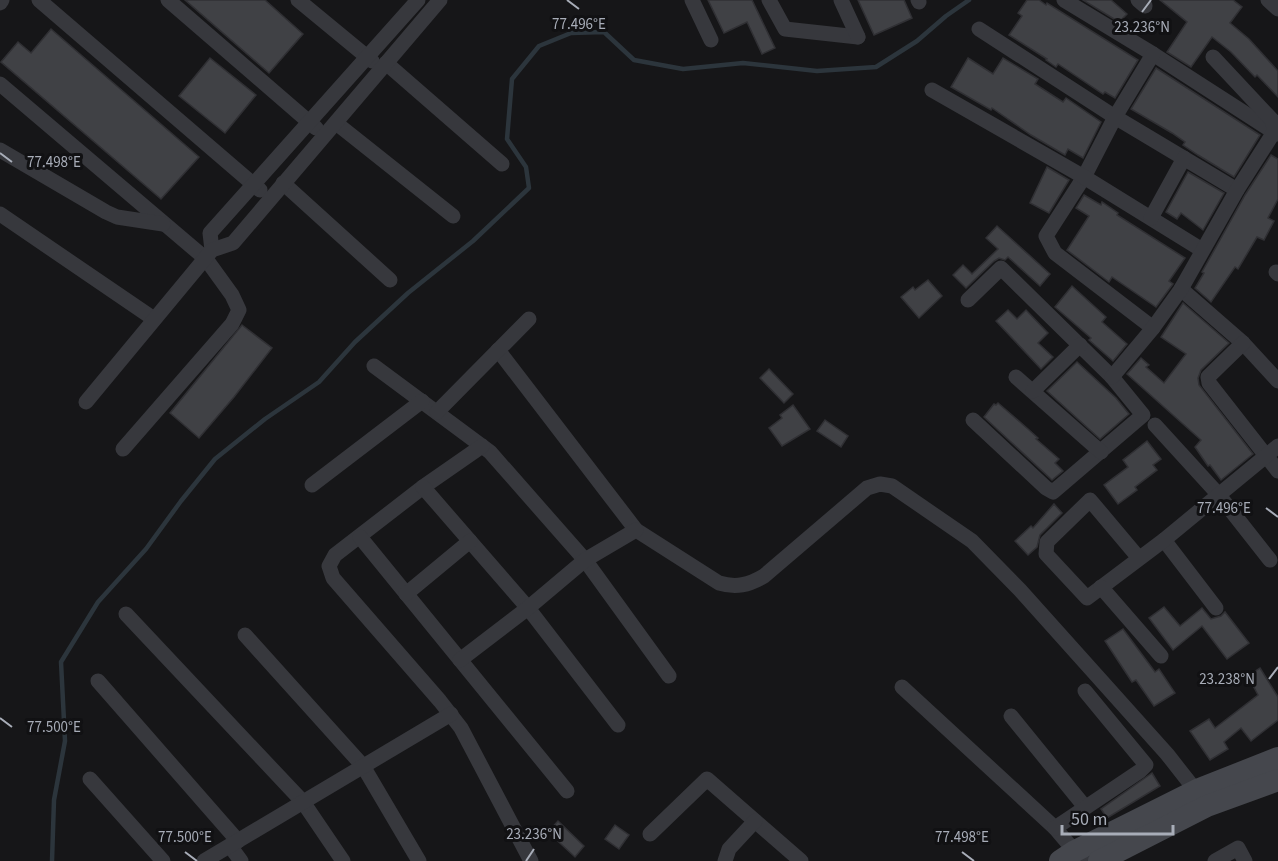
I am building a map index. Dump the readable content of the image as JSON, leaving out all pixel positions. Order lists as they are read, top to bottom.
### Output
{
  "scale_bar": "50 m",
  "coordinates": [
    "77.496°E",
    "23.236°N",
    "77.498°E",
    "23.238°N",
    "77.500°E"
  ]
}
